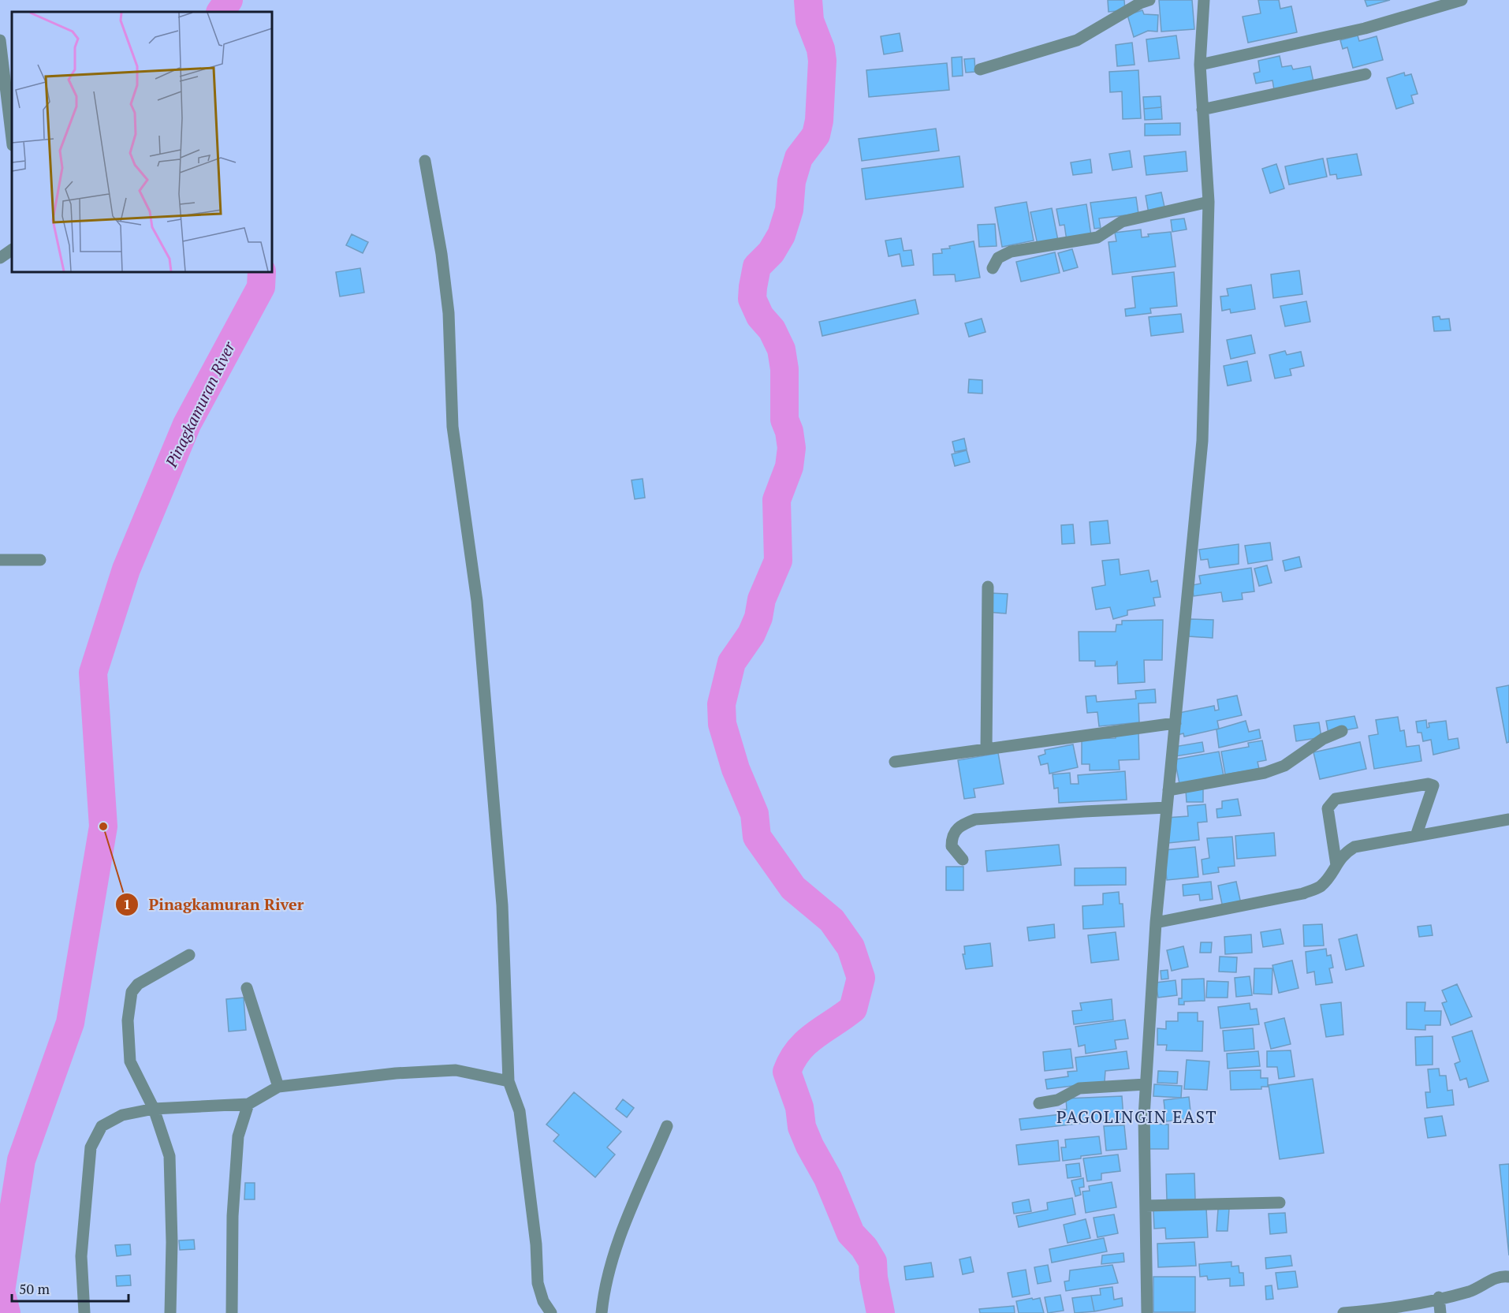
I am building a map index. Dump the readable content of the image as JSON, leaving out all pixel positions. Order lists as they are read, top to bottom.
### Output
{
  "districts": ["PAGOLINGIN EAST"],
  "water": ["Pinagkamuran River"],
  "places": ["Pinagkamuran River"],
  "scale_bar": "50 m"
}
